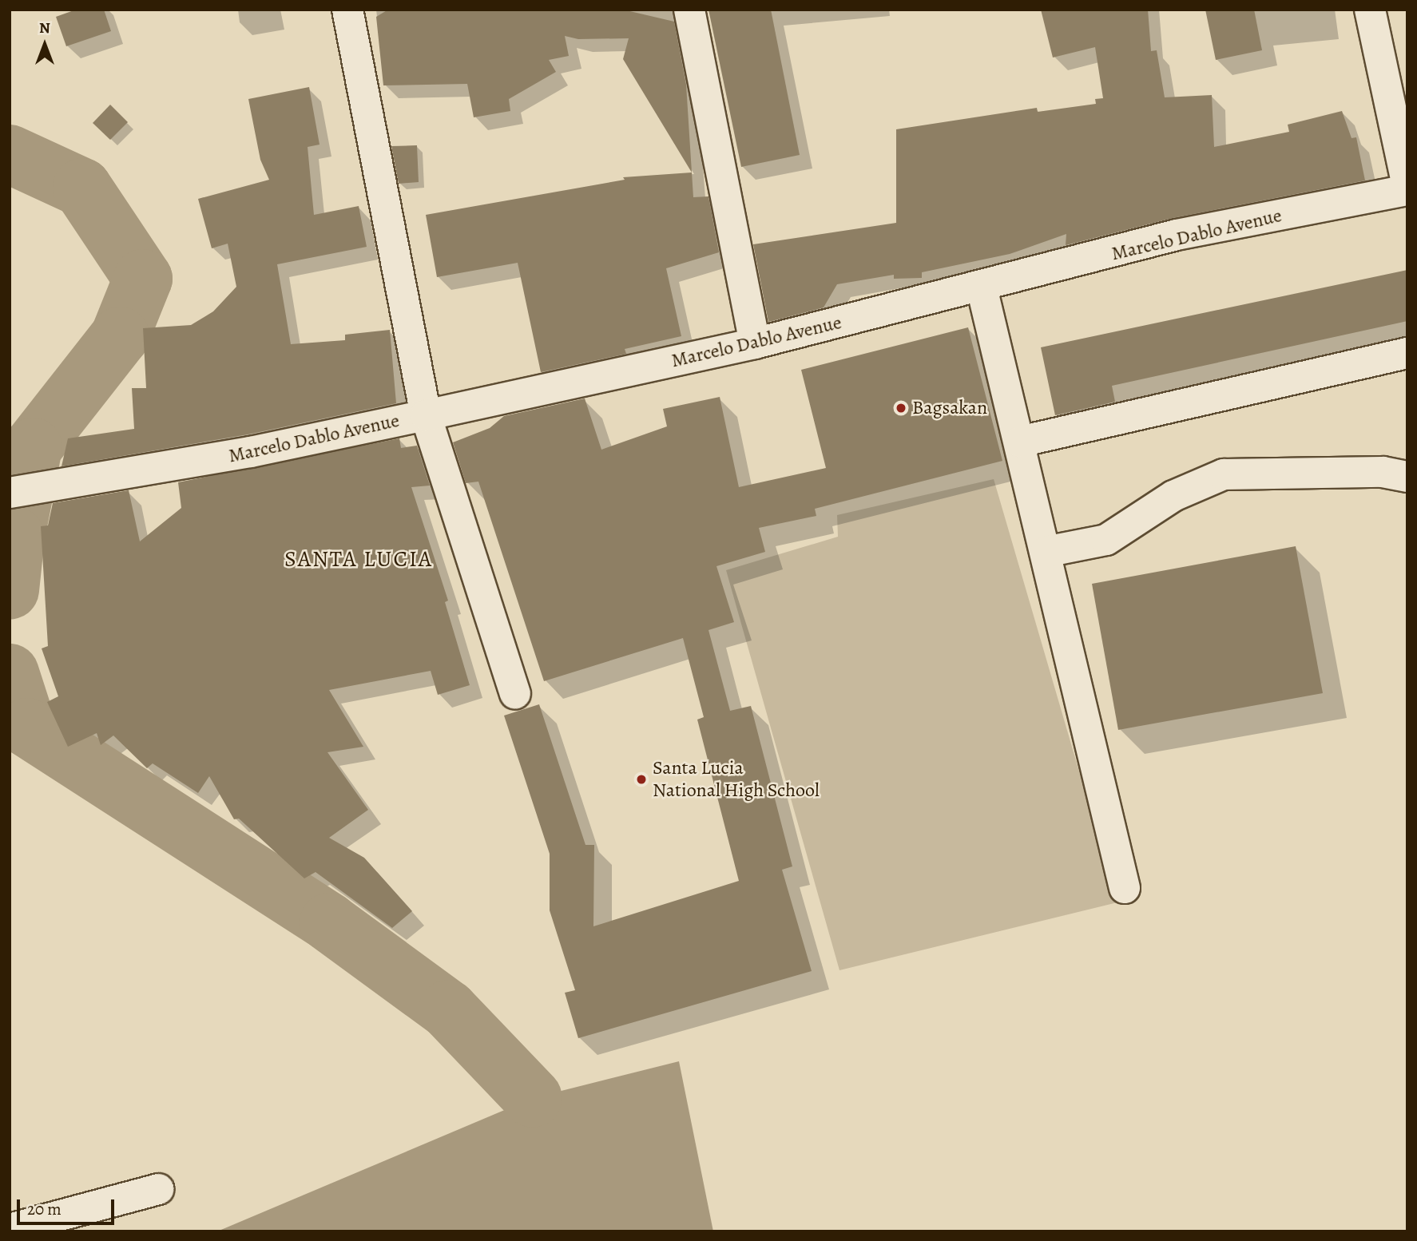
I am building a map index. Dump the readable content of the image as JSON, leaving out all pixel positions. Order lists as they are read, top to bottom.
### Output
{
  "streets": {
    "street": ["Marcelo Dablo Avenue"]
  },
  "districts": ["SANTA LUCIA"],
  "places": ["Bagsakan", "Santa Lucia National High School"],
  "scale_bar": "20 m",
  "north": "top"
}
